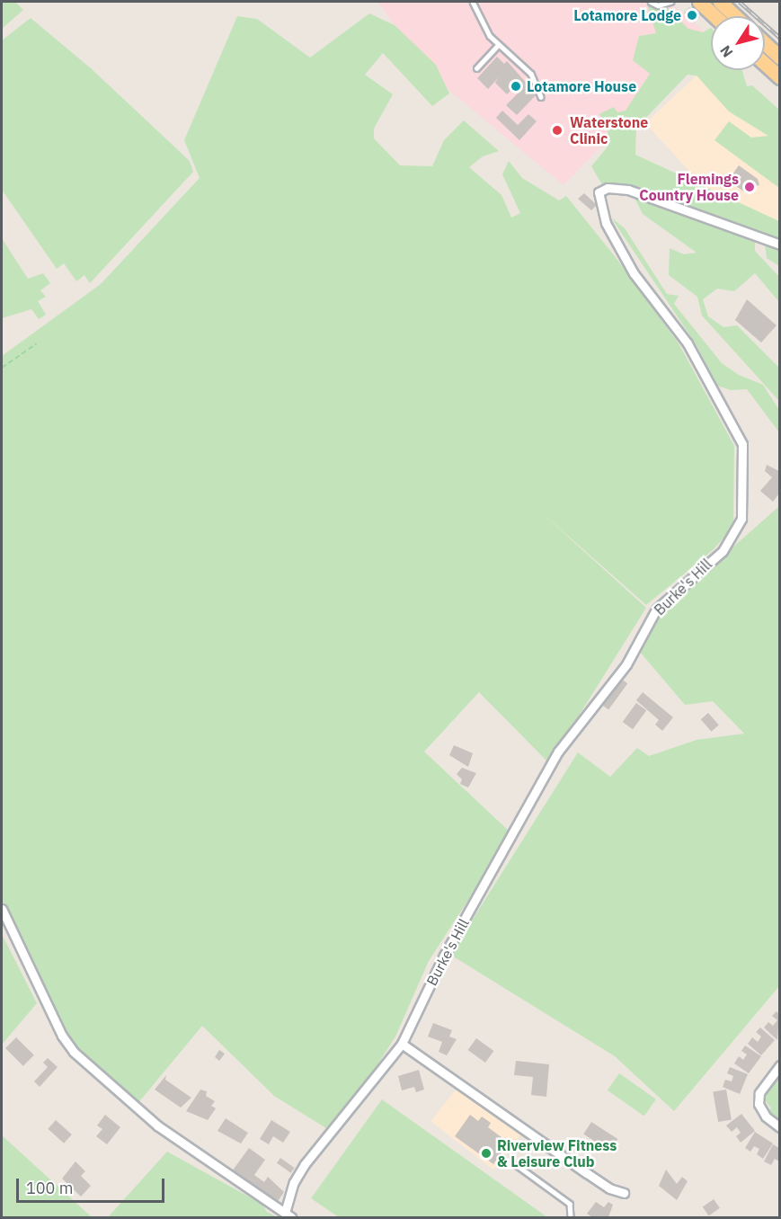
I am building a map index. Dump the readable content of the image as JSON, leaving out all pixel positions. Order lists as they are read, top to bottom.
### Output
{
  "streets": {
    "street": ["Burke's Hill"]
  },
  "places": [
    "Lotamore Lodge",
    "Lotamore House",
    "Waterstone Clinic",
    "Flemings Country House",
    "Riverview Fitness & Leisure Club"
  ],
  "scale_bar": "100 m",
  "north": "bottom left"
}
